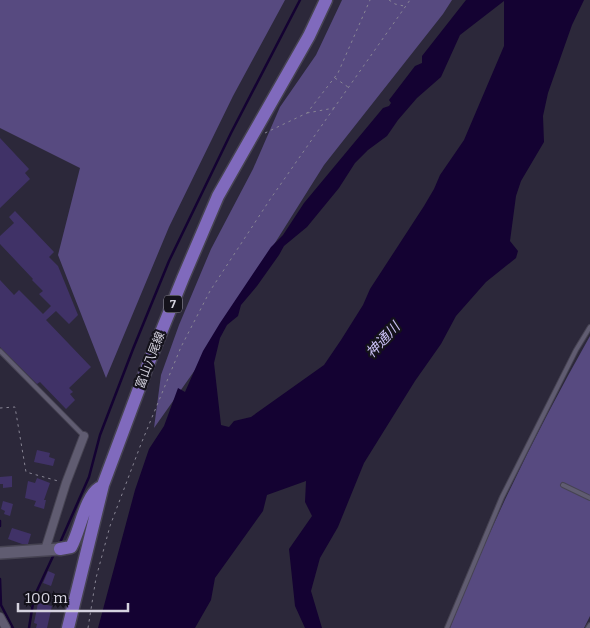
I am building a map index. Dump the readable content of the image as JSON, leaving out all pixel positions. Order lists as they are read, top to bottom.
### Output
{
  "streets": {
    "main road": ["7", "富山八尾線"]
  },
  "water": ["神通川"],
  "scale_bar": "100 m"
}
